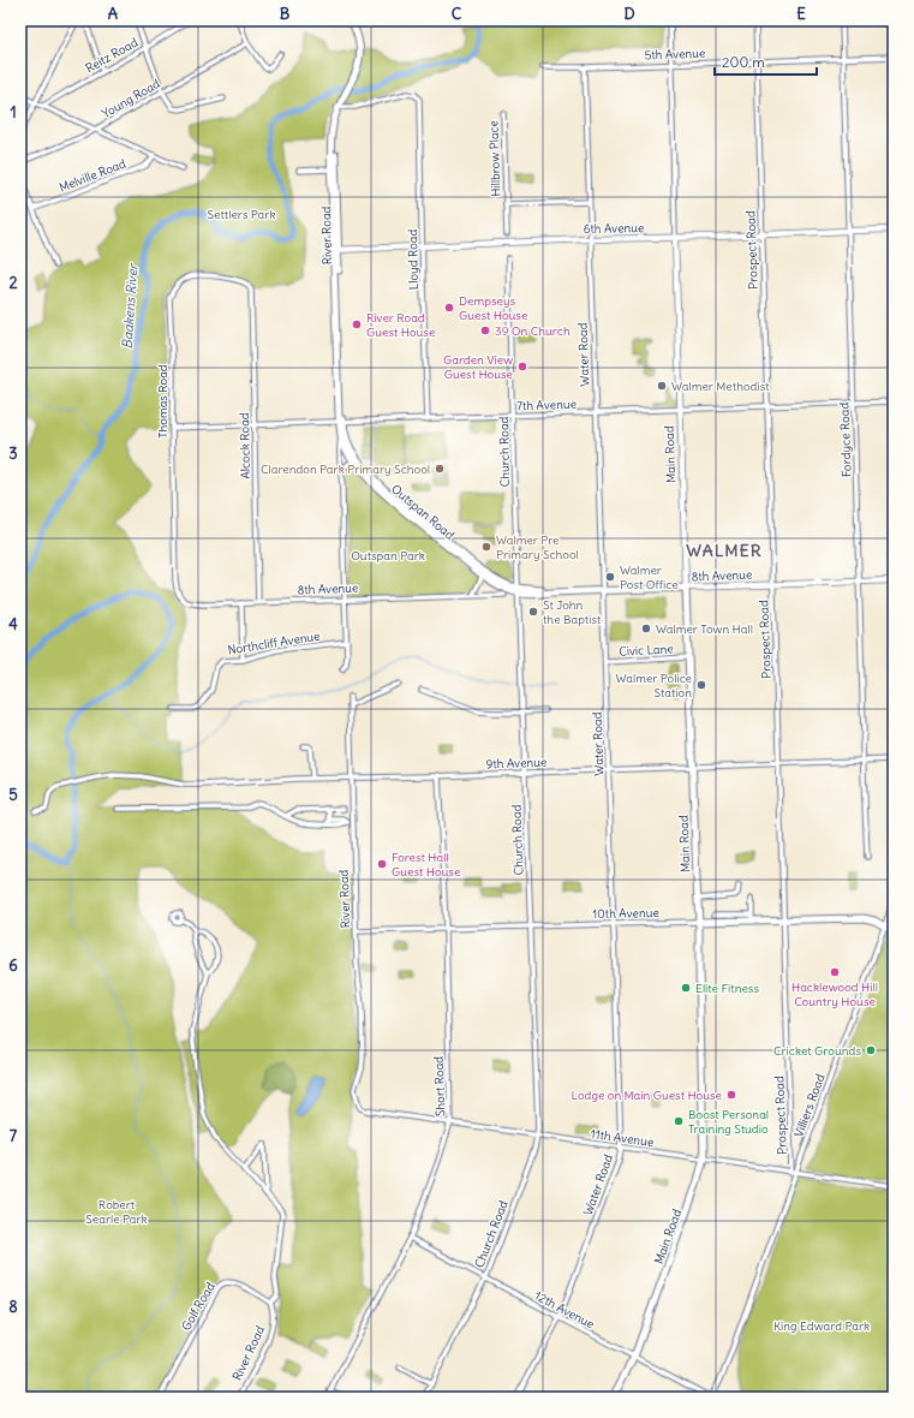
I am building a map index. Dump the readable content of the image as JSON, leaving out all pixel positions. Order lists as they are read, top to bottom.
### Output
{
  "streets": {
    "main road": [
      "River Road",
      "Main Road",
      "Outspan Road",
      "8th Avenue",
      "10th Avenue"
    ],
    "street": [
      "5th Avenue",
      "Reitz Road",
      "Young Road",
      "Hillbrow Place",
      "Melville Road",
      "6th Avenue",
      "Prospect Road",
      "Lloyd Road",
      "Water Road",
      "Thomas Road",
      "7th Avenue",
      "Fordyce Road",
      "Alcock Road",
      "Church Road",
      "Northcliff Avenue",
      "Civic Lane",
      "9th Avenue",
      "Short Road",
      "Villiers Road",
      "11th Avenue",
      "Golf Road",
      "12th Avenue"
    ]
  },
  "crossings": [
    ["5th Avenue", "Prospect Road"],
    ["5th Avenue", "Water Road"],
    ["5th Avenue", "Fordyce Road"],
    ["5th Avenue", "Main Road"],
    ["Hillbrow Place", "Water Road"],
    ["6th Avenue", "River Road"],
    ["6th Avenue", "Prospect Road"],
    ["6th Avenue", "Lloyd Road"],
    ["6th Avenue", "Water Road"],
    ["6th Avenue", "Fordyce Road"],
    ["6th Avenue", "Main Road"],
    ["River Road", "Lloyd Road"],
    ["River Road", "7th Avenue"],
    ["River Road", "Outspan Road"],
    ["River Road", "9th Avenue"],
    ["River Road", "10th Avenue"],
    ["River Road", "11th Avenue"],
    ["River Road", "Golf Road"],
    ["Prospect Road", "7th Avenue"],
    ["Prospect Road", "8th Avenue"],
    ["Prospect Road", "9th Avenue"],
    ["Prospect Road", "10th Avenue"],
    ["Prospect Road", "Villiers Road"],
    ["Prospect Road", "11th Avenue"],
    ["Lloyd Road", "7th Avenue"],
    ["Water Road", "7th Avenue"],
    ["Water Road", "8th Avenue"],
    ["Water Road", "Civic Lane"],
    ["Water Road", "9th Avenue"],
    ["Water Road", "10th Avenue"],
    ["Water Road", "11th Avenue"],
    ["Water Road", "12th Avenue"],
    ["Thomas Road", "7th Avenue"],
    ["Thomas Road", "Alcock Road"],
    ["Thomas Road", "8th Avenue"],
    ["7th Avenue", "Fordyce Road"],
    ["7th Avenue", "Alcock Road"],
    ["7th Avenue", "Church Road"],
    ["7th Avenue", "Main Road"],
    ["7th Avenue", "Outspan Road"],
    ["Fordyce Road", "8th Avenue"],
    ["Fordyce Road", "9th Avenue"],
    ["Alcock Road", "8th Avenue"],
    ["Church Road", "Outspan Road"],
    ["Church Road", "8th Avenue"],
    ["Church Road", "9th Avenue"],
    ["Church Road", "10th Avenue"],
    ["Church Road", "11th Avenue"],
    ["Church Road", "12th Avenue"],
    ["Main Road", "8th Avenue"],
    ["Main Road", "Civic Lane"],
    ["Main Road", "9th Avenue"],
    ["Main Road", "10th Avenue"],
    ["Main Road", "11th Avenue"],
    ["Main Road", "12th Avenue"],
    ["Outspan Road", "8th Avenue"],
    ["9th Avenue", "Short Road"],
    ["10th Avenue", "Short Road"],
    ["10th Avenue", "Villiers Road"],
    ["Short Road", "11th Avenue"],
    ["Short Road", "12th Avenue"],
    ["Villiers Road", "11th Avenue"],
    ["Villiers Road", "12th Avenue"]
  ],
  "districts": ["WALMER"],
  "water": ["Baakens River"],
  "parks": [
    "Settlers Park",
    "Outspan Park",
    "Robert Searle Park",
    "King Edward Park"
  ],
  "places": [
    "Dempseys Guest House",
    "River Road Guest House",
    "39 On Church",
    "Garden View Guest House",
    "Walmer Methodist",
    "Clarendon Park Primary School",
    "Walmer Pre Primary School",
    "Walmer Post Office",
    "St John the Baptist",
    "Walmer Town Hall",
    "Walmer Police Station",
    "Forest Hall Guest House",
    "Hacklewood Hill Country House",
    "Elite Fitness",
    "Cricket Grounds",
    "Lodge on Main Guest House",
    "Boost Personal Training Studio"
  ],
  "scale_bar": "200 m",
  "grid": {
    "columns": [
      "A",
      "B",
      "C",
      "D",
      "E"
    ],
    "rows": [
      "1",
      "2",
      "3",
      "4",
      "5",
      "6",
      "7",
      "8"
    ]
  }
}
